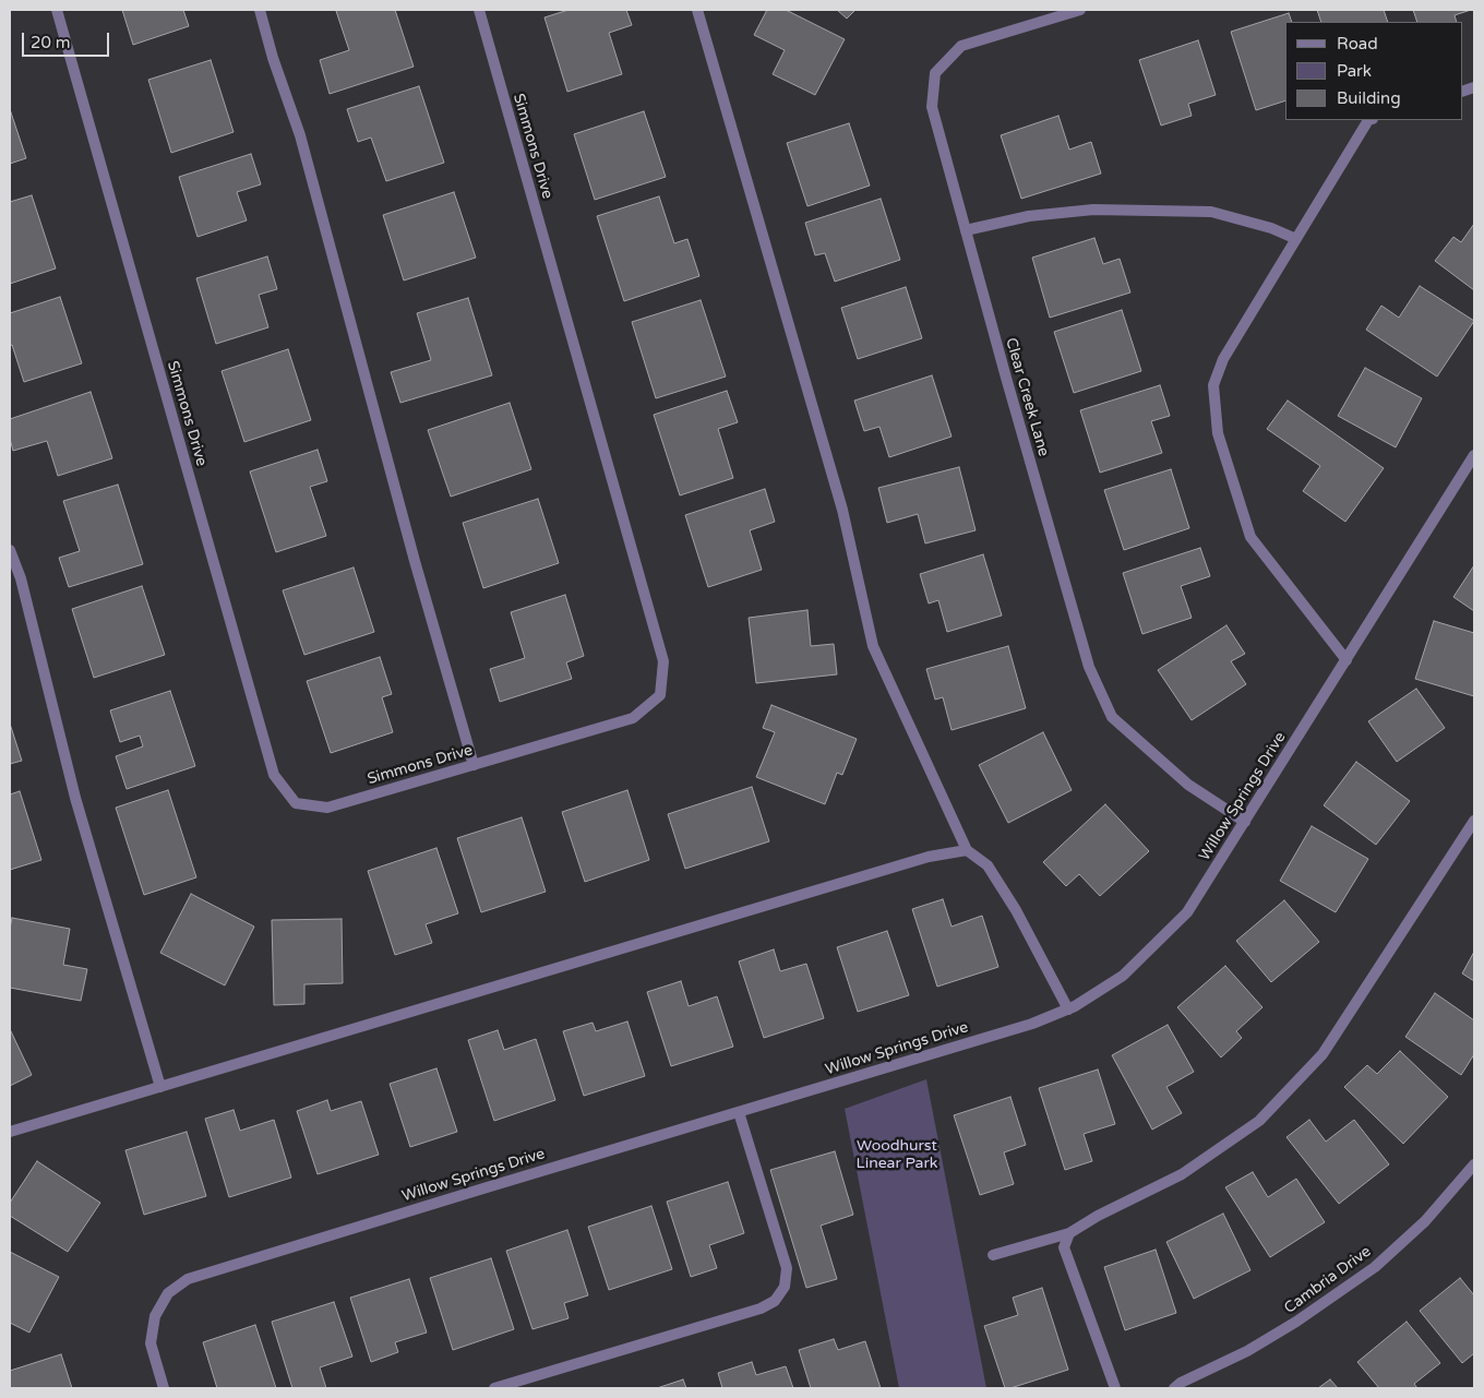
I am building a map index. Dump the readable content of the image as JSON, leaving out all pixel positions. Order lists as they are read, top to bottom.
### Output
{
  "streets": {
    "street": [
      "Simmons Drive",
      "Clear Creek Lane",
      "Willow Springs Drive",
      "Cambria Drive"
    ]
  },
  "crossings": [
    ["Clear Creek Lane", "Willow Springs Drive"]
  ],
  "parks": ["Woodhurst Linear Park"],
  "legend": ["Road", "Park", "Building"],
  "scale_bar": "20 m"
}
